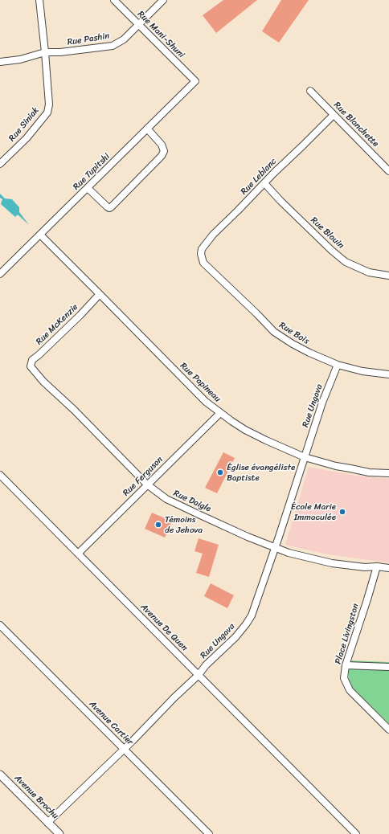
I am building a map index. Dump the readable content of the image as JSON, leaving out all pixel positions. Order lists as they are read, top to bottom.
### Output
{
  "streets": {
    "street": [
      "Rue Mani-Shuni",
      "Rue Pashin",
      "Rue Siniak",
      "Rue Blanchette",
      "Rue Tupitshi",
      "Rue Leblanc",
      "Rue Blouin",
      "Rue McKenzie",
      "Rue Bois",
      "Rue Papineau",
      "Rue Ungava",
      "Rue Ferguson",
      "Rue Daigle",
      "Avenue De Quen",
      "Place Livingston",
      "Avenue Cartier",
      "Avenue Brochu"
    ]
  },
  "crossings": [
    ["Rue Mani-Shuni", "Rue Pashin"],
    ["Rue Mani-Shuni", "Rue Tupitshi"],
    ["Rue Pashin", "Rue Siniak"],
    ["Rue Blanchette", "Rue Leblanc"],
    ["Rue Tupitshi", "Rue Papineau"],
    ["Rue Leblanc", "Rue Blouin"],
    ["Rue Leblanc", "Rue Bois"],
    ["Rue McKenzie", "Rue Papineau"],
    ["Rue McKenzie", "Rue Daigle"],
    ["Rue Bois", "Rue Ungava"],
    ["Rue Papineau", "Rue Ungava"],
    ["Rue Papineau", "Rue Ferguson"],
    ["Rue Ungava", "Rue Daigle"],
    ["Rue Ungava", "Avenue De Quen"],
    ["Rue Ungava", "Avenue Cartier"],
    ["Rue Ungava", "Avenue Brochu"],
    ["Rue Ferguson", "Rue Daigle"],
    ["Rue Ferguson", "Avenue De Quen"],
    ["Rue Daigle", "Place Livingston"]
  ],
  "places": ["Église évangéliste Baptiste", "École Marie Immaculée", "Témoins de Jehova"]
}
